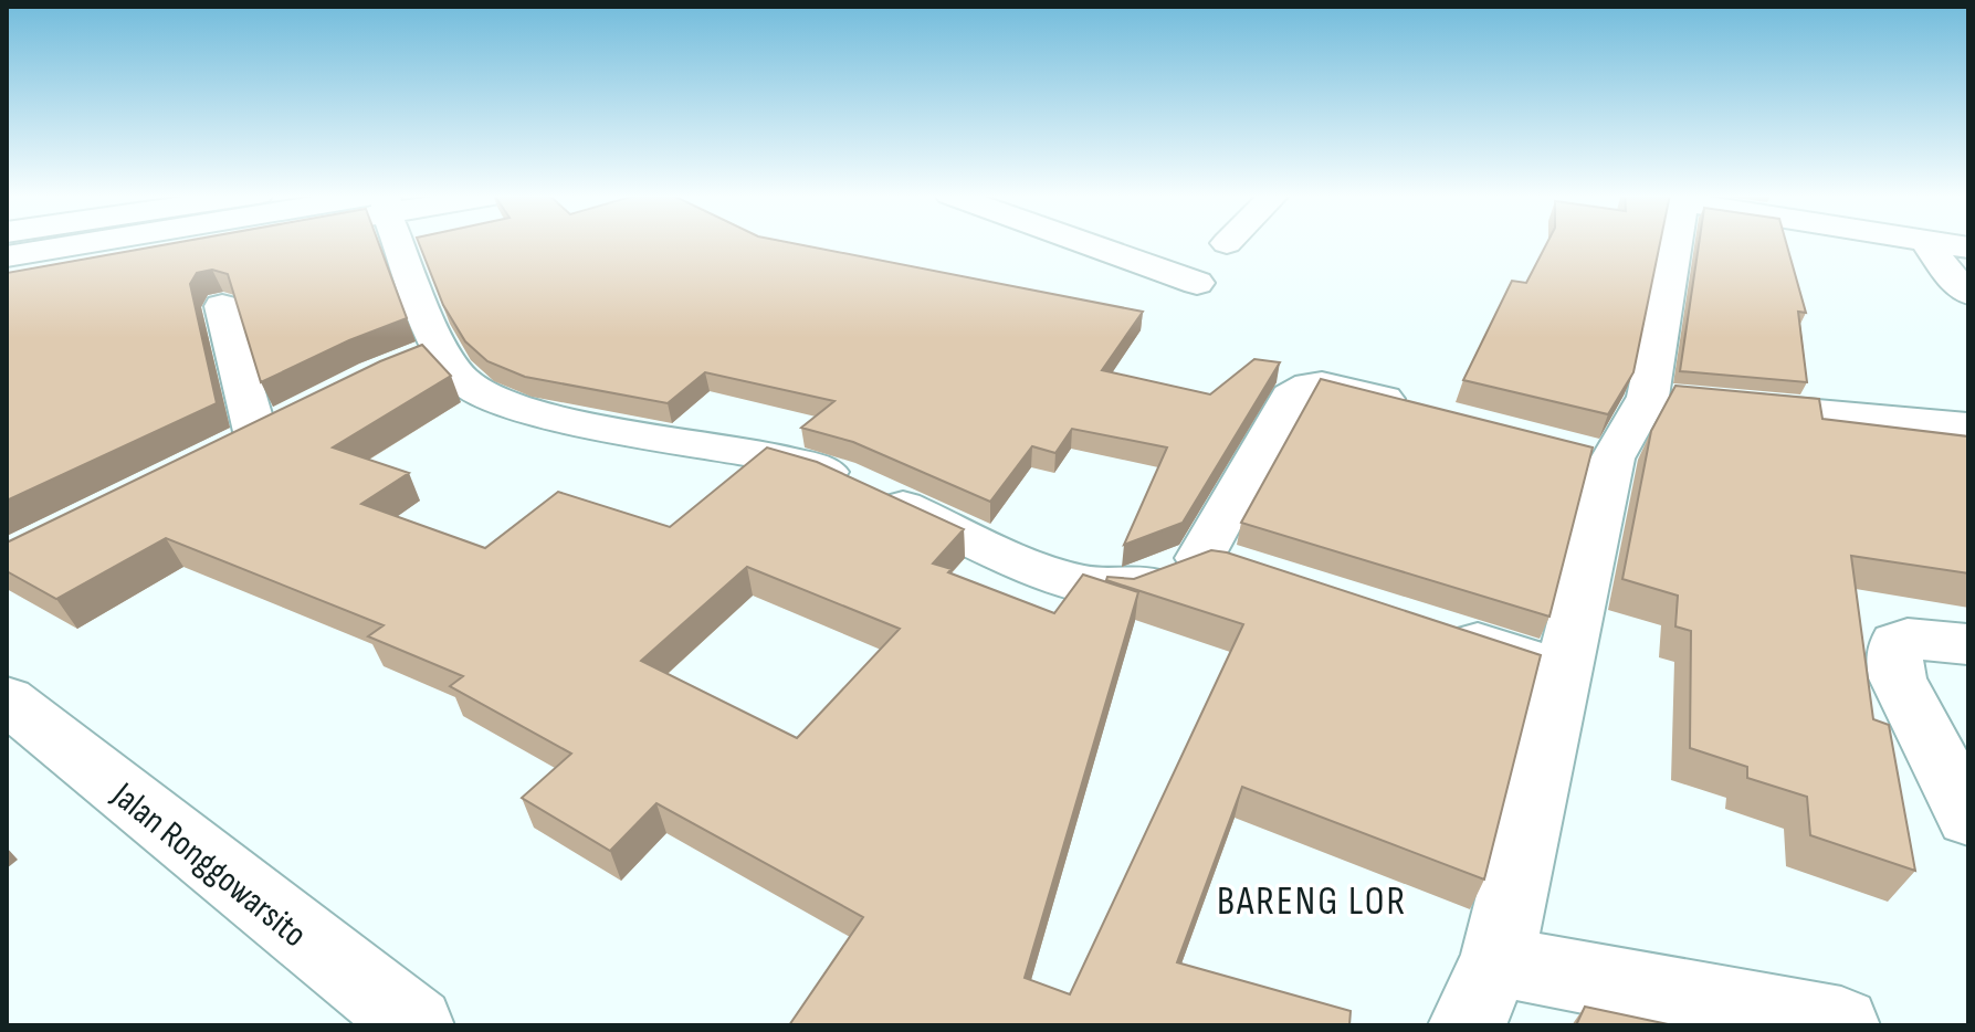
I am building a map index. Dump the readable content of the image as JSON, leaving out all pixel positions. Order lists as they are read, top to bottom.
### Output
{
  "streets": {
    "street": ["Jalan Ronggowarsito"]
  },
  "districts": ["BARENG LOR"]
}
